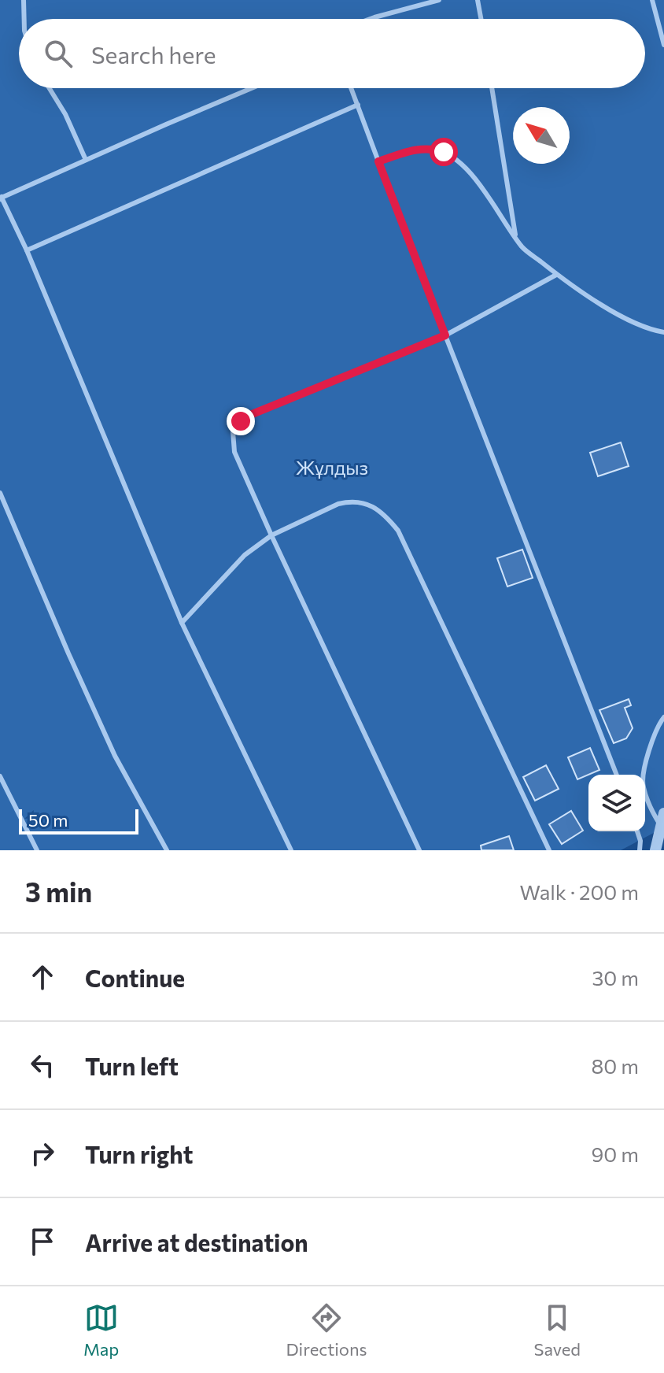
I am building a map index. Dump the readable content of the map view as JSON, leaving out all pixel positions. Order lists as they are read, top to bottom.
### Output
{
  "parks": ["Жұлдыз"],
  "scale_bar": "50 m",
  "north": "top left",
  "page": {
    "search": "Search here",
    "scale": "50 m",
    "heading": ["3 min", "Walk · 200 m"],
    "list": [
      ["Continue", "30 m"],
      ["Turn left", "80 m"],
      ["Turn right", "90 m"],
      "Arrive at destination"
    ],
    "nav": ["Map", "Directions", "Saved"]
  }
}
